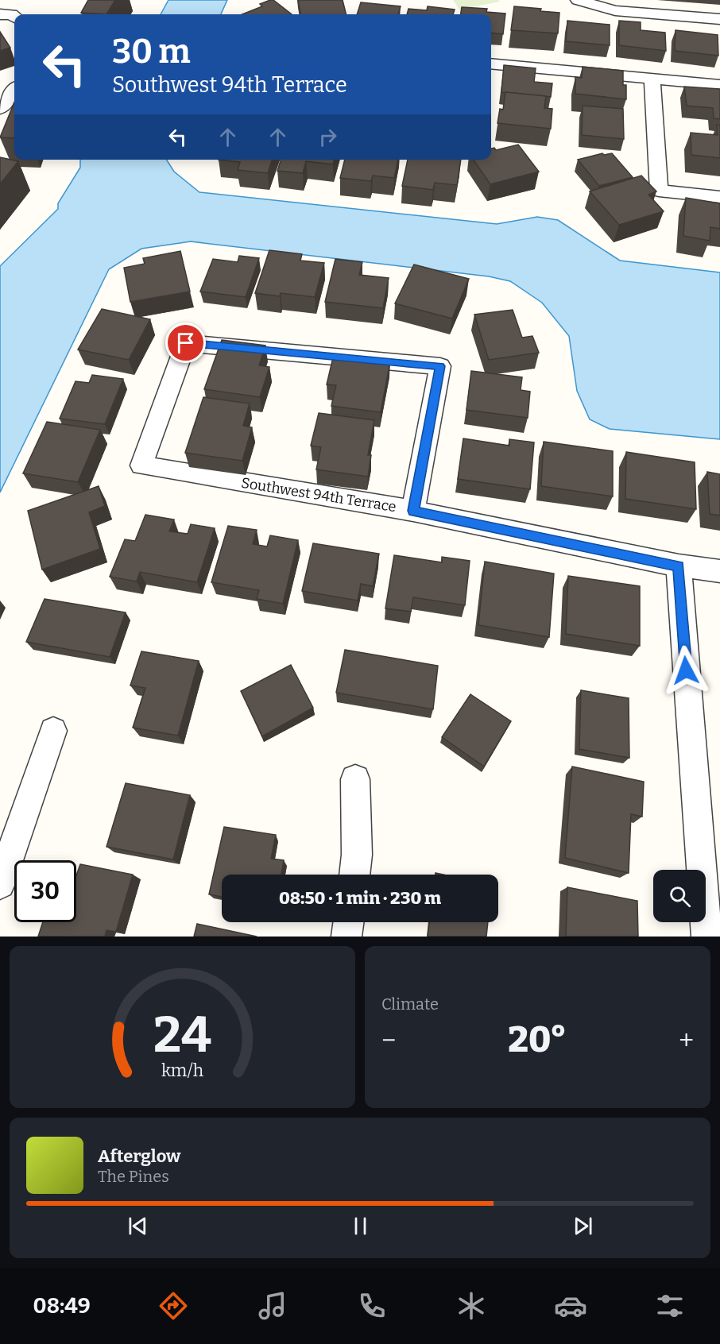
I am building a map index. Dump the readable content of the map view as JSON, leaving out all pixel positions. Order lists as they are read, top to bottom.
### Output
{
  "streets": {
    "street": ["Southwest 94th Terrace"]
  },
  "page": {
    "turn": ["30 m", "Southwest 94th Terrace"],
    "limit": "30",
    "trip": "08:50 · 1 min · 230 m",
    "tile": "Climate",
    "heat": ["−", "20°", "+"],
    "song": ["Afterglow", "The Pines"],
    "tabs": "08:49",
    "gauge": ["24", "km/h"]
  }
}
